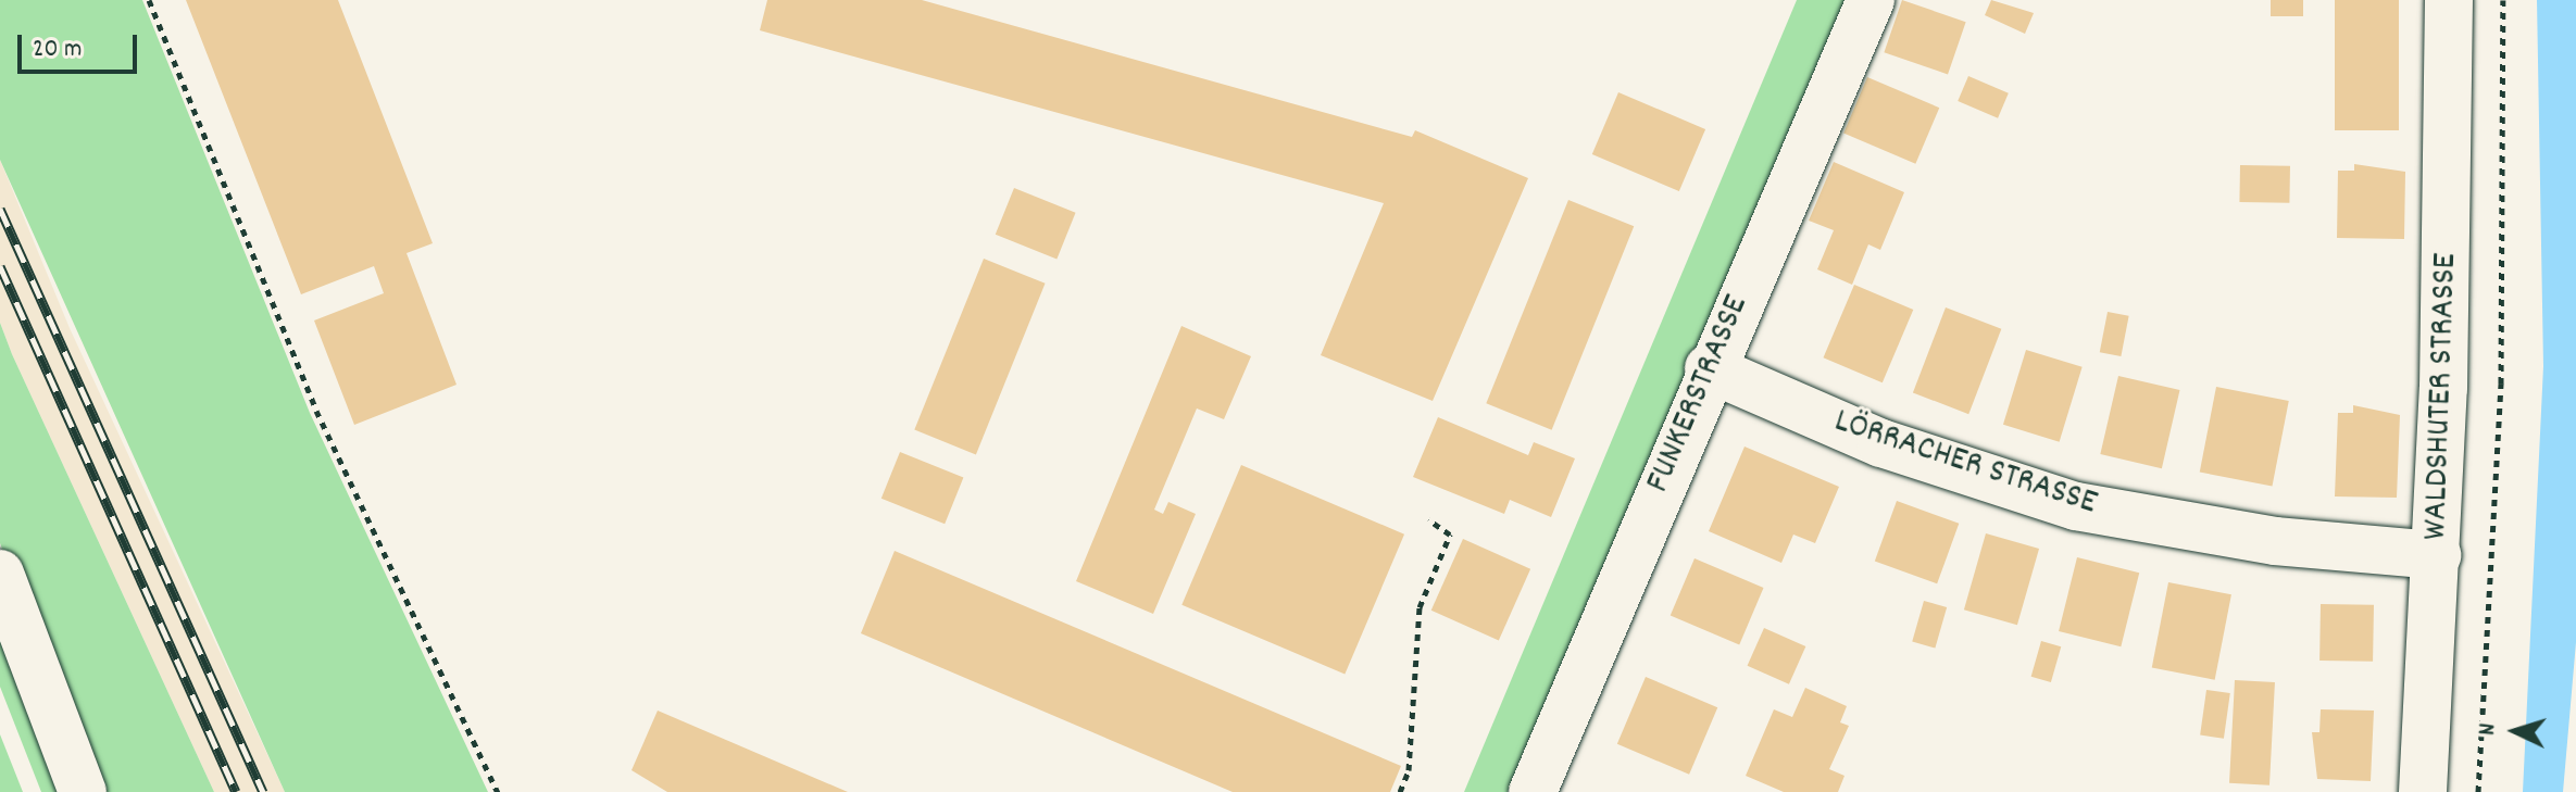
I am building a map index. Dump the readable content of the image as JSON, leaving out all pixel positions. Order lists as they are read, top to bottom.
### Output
{
  "streets": {
    "street": ["FUNKERSTRASSE", "WALDSHUTER STRASSE", "LÖRRACHER STRASSE"]
  },
  "crossings": [
    ["FUNKERSTRASSE", "LÖRRACHER STRASSE"],
    ["WALDSHUTER STRASSE", "LÖRRACHER STRASSE"]
  ],
  "scale_bar": "20 m",
  "north": "left"
}
